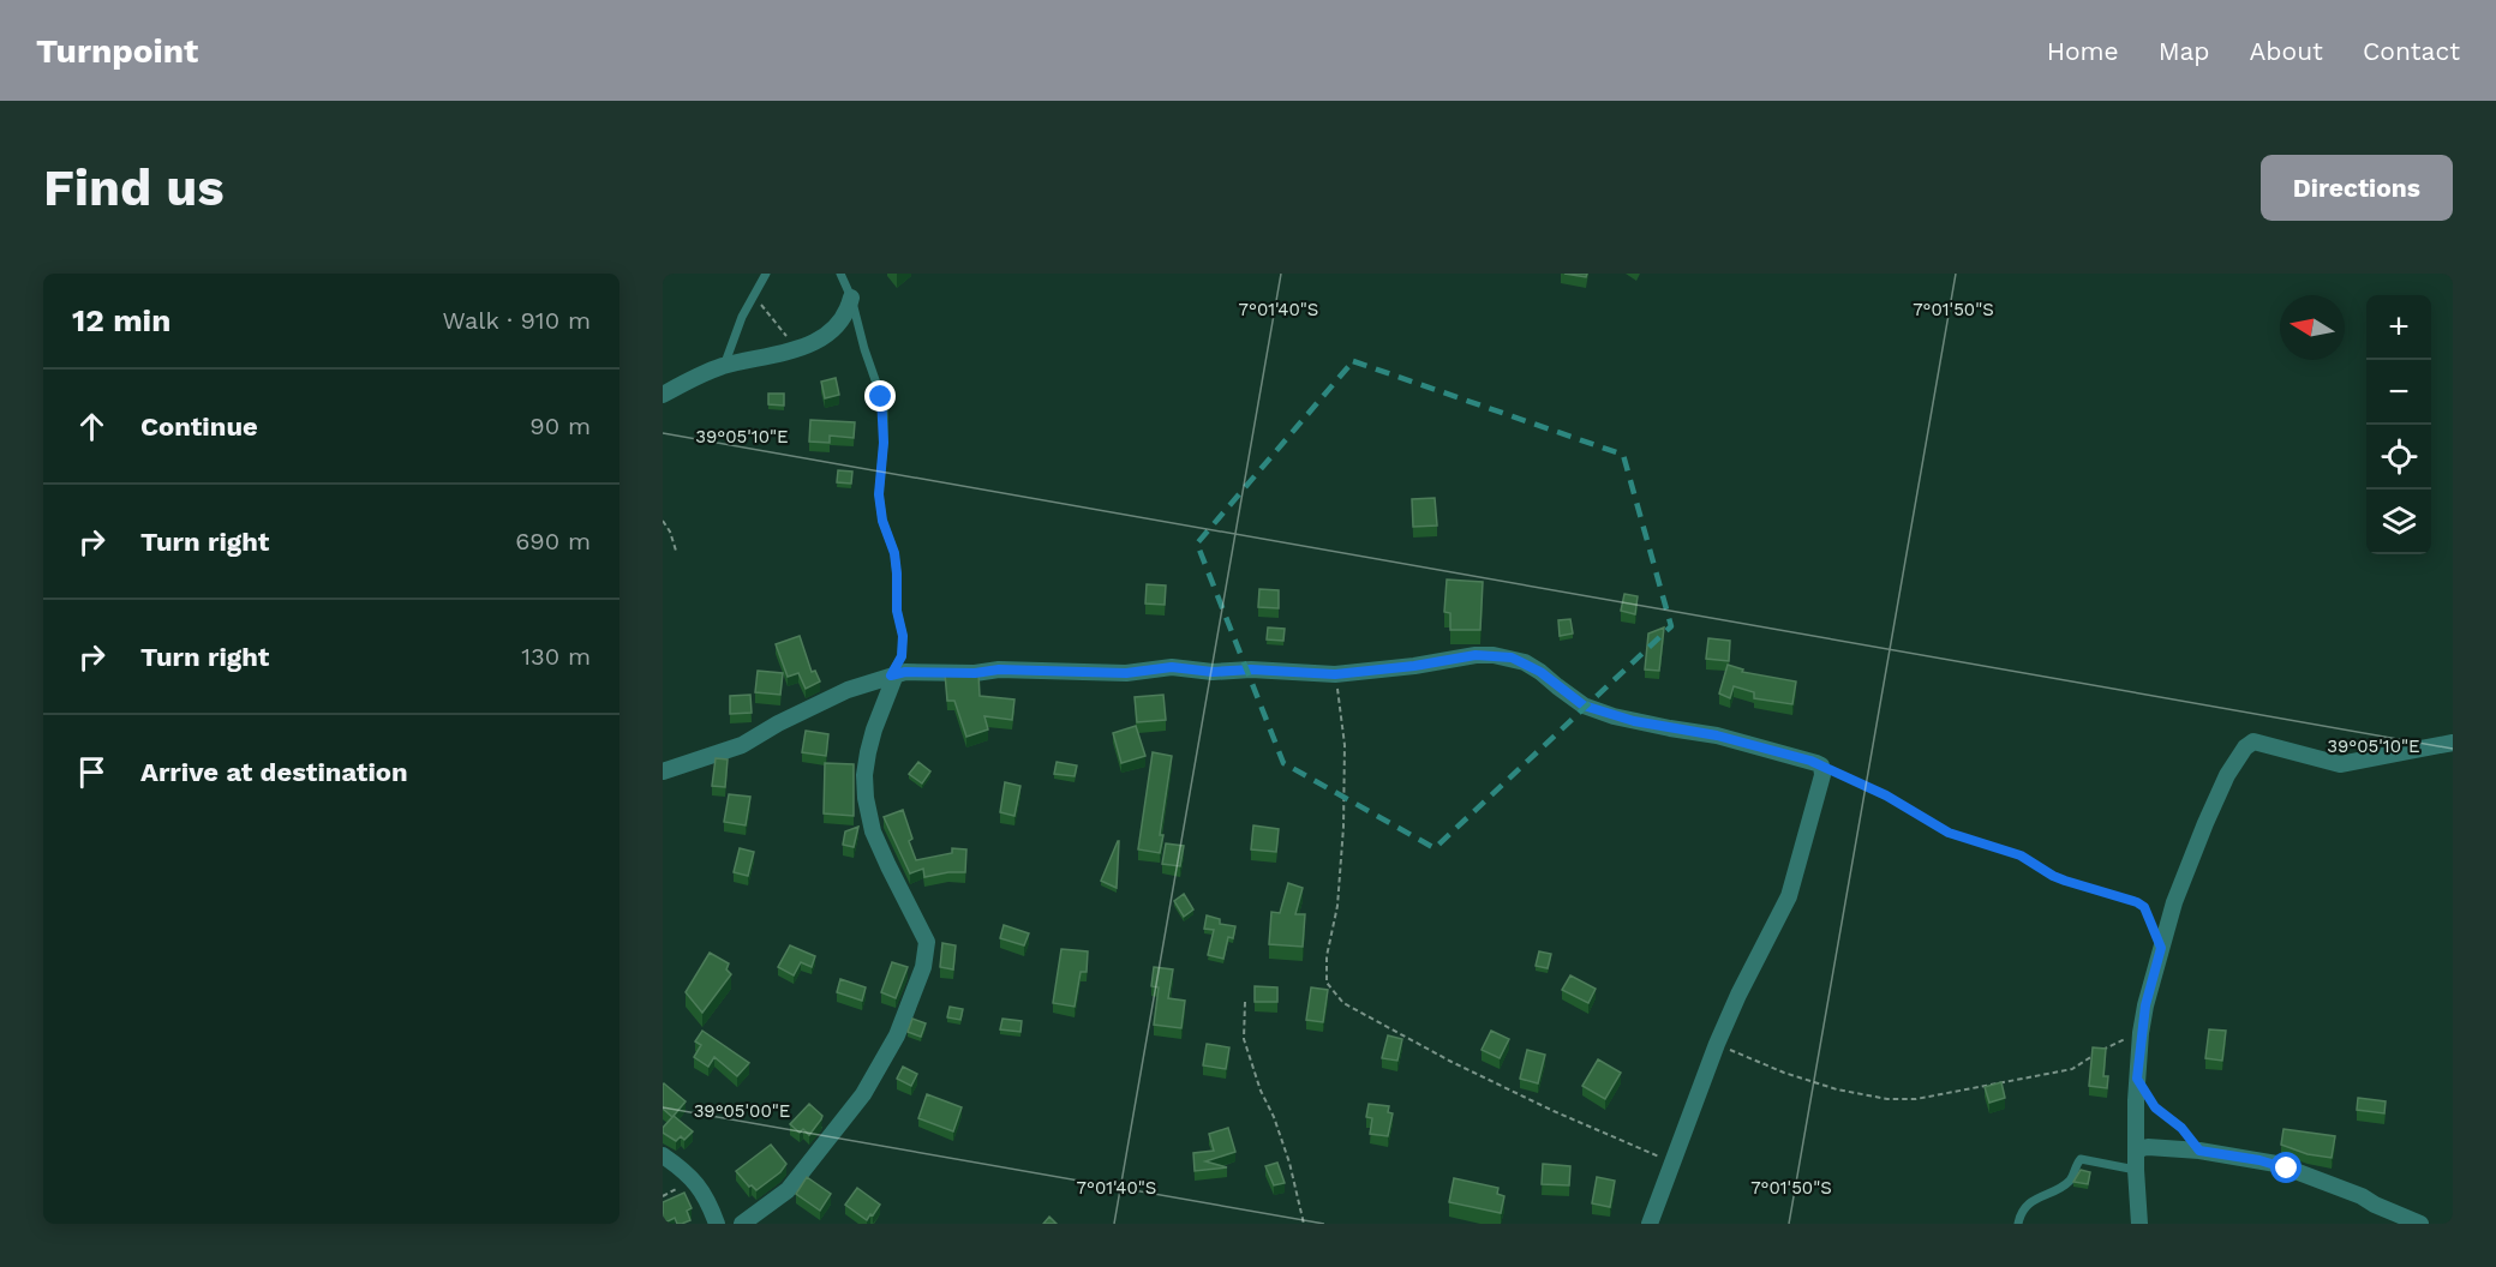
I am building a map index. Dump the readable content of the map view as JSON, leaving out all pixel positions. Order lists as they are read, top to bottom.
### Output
{
  "north": "left",
  "page": {
    "header": "Turnpoint",
    "nav": [
      "Home",
      "Map",
      "About",
      "Contact"
    ],
    "buttons": "Directions",
    "title": "Find us",
    "heading": ["12 min", "Walk · 910 m"],
    "map_buttons": ["+", "−"],
    "list": [
      ["Continue", "90 m"],
      ["Turn right", "690 m"],
      ["Turn right", "130 m"],
      "Arrive at destination"
    ]
  },
  "coordinates": [
    "7°01'40\"S",
    "7°01'50\"S",
    "39°05'10\"E",
    "39°05'00\"E"
  ]
}
